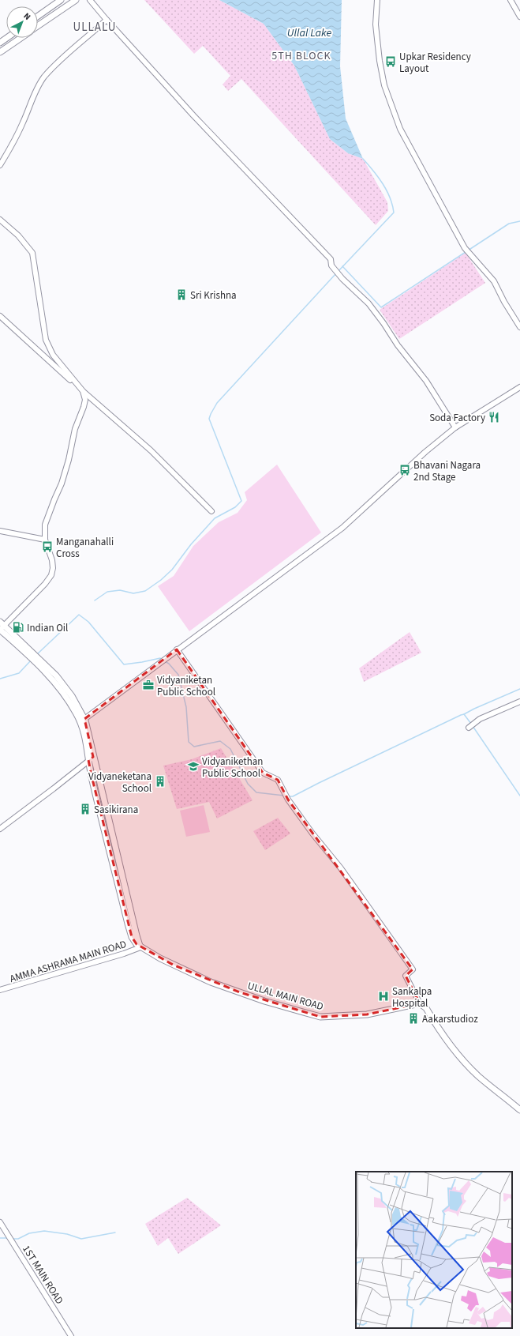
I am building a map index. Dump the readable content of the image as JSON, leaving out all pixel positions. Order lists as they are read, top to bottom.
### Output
{
  "streets": {
    "main road": ["ULLAL MAIN ROAD"],
    "street": ["AMMA ASHRAMA MAIN ROAD", "1ST MAIN ROAD"]
  },
  "crossings": [
    ["AMMA ASHRAMA MAIN ROAD", "ULLAL MAIN ROAD"]
  ],
  "districts": ["ULLALU", "5TH BLOCK"],
  "water": ["Ullal Lake"],
  "places": {
    "bus stop": ["Upkar Residency Layout", "Bhavani Nagara 2nd Stage", "Manganahalli Cross"],
    "building": [
      "Sri Krishna",
      "Vidyaneketana School",
      "Sasikirana",
      "Aakarstudioz"
    ],
    "restaurant": ["Soda Factory"],
    "fuel station": ["Indian Oil"],
    "office": ["Vidyaniketan Public School"],
    "school or university": ["Vidyanikethan Public School"],
    "hospital": ["Sankalpa Hospital"]
  },
  "north": "top right"
}
